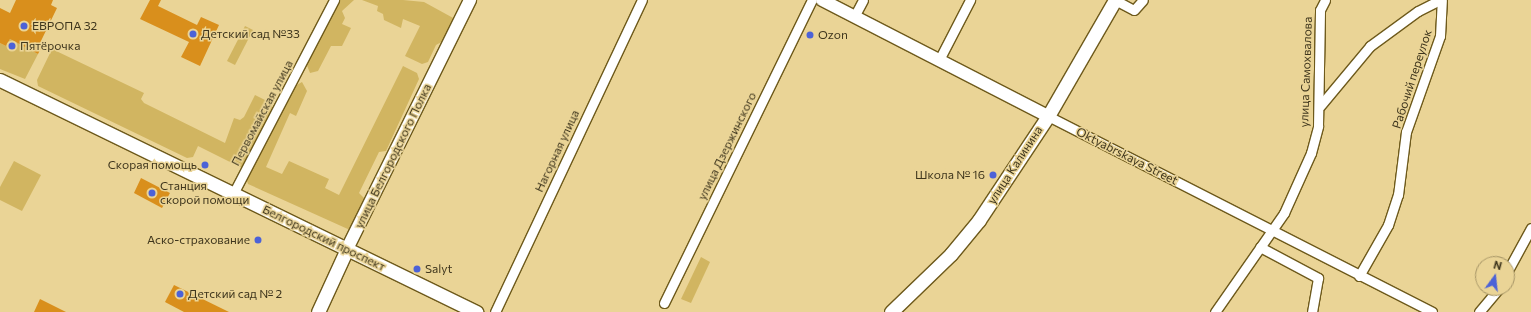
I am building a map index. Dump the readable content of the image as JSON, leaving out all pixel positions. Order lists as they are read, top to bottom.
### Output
{
  "streets": {
    "main road": ["улица Белгородского Полка", "улица Калинина", "Белгородский проспект"],
    "street": [
      "улица Самохвалова",
      "Рабочий переулок",
      "Первомайская улица",
      "улица Дзержинского",
      "Нагорная улица",
      "Oktyabrskaya Street"
    ]
  },
  "crossings": [
    ["улица Самохвалова", "Oktyabrskaya Street"],
    ["Рабочий переулок", "Oktyabrskaya Street"],
    ["Первомайская улица", "Белгородский проспект"],
    ["улица Белгородского Полка", "Белгородский проспект"],
    ["Oktyabrskaya Street", "улица Калинина"]
  ],
  "places": [
    "ЕВРОПА 32",
    "Детский сад №33",
    "Ozon",
    "Пятёрочка",
    "Скорая помощь",
    "Школа № 16",
    "Станция скорой помощи",
    "Аско-страхование",
    "Salyt",
    "Детский сад № 2"
  ],
  "north": "top"
}
